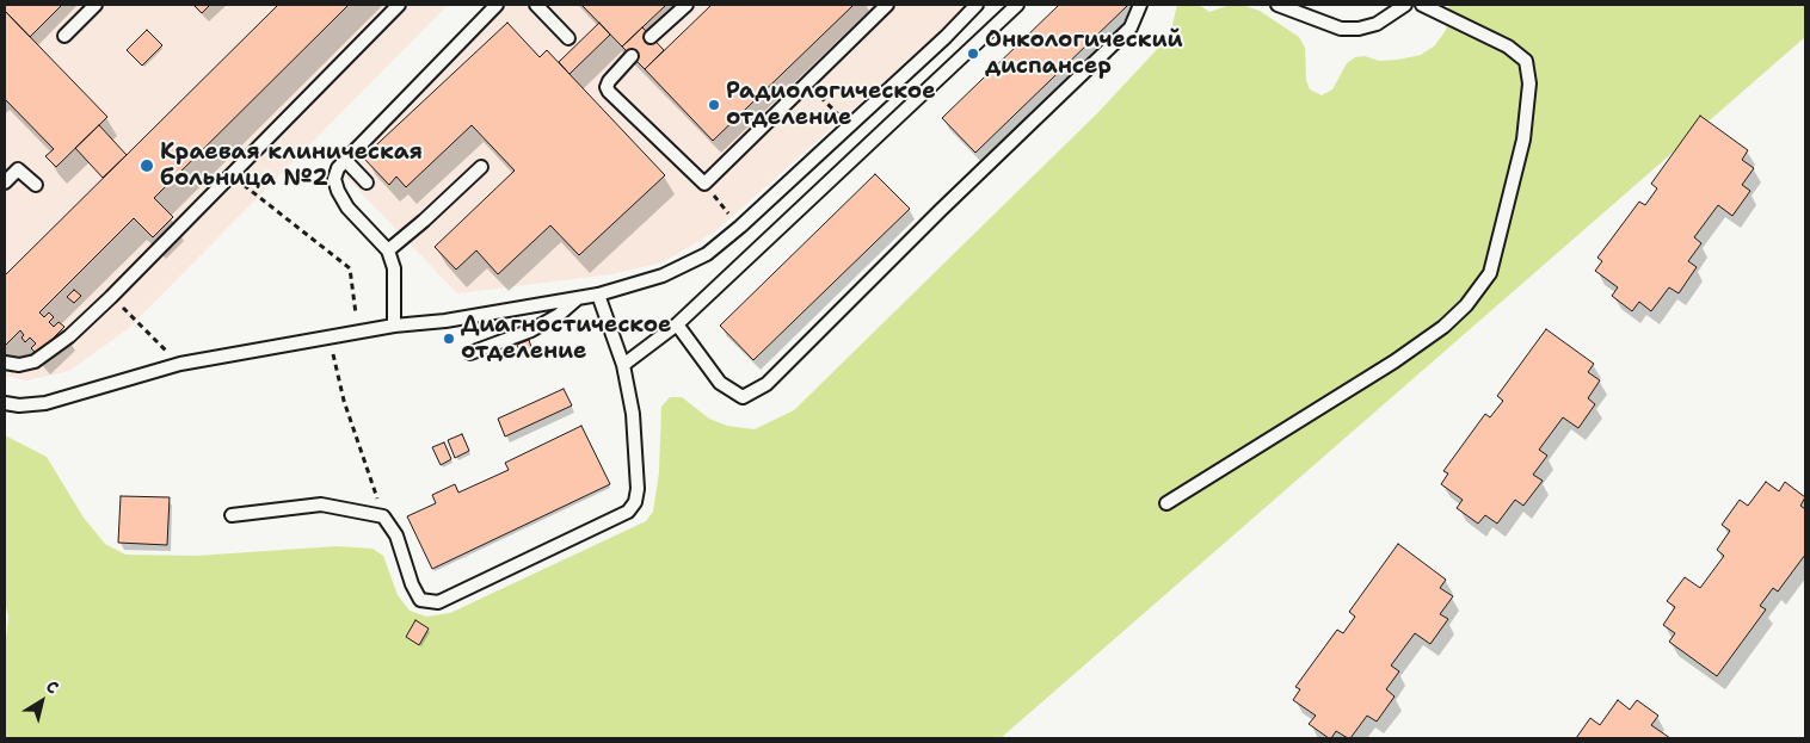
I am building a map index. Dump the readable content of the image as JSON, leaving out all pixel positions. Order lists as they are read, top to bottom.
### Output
{
  "places": [
    "Онкологический диспансер",
    "Радиологическое отделение",
    "Краевая клиническая больница №2",
    "Диагностическое отделение"
  ],
  "north": "top right"
}
